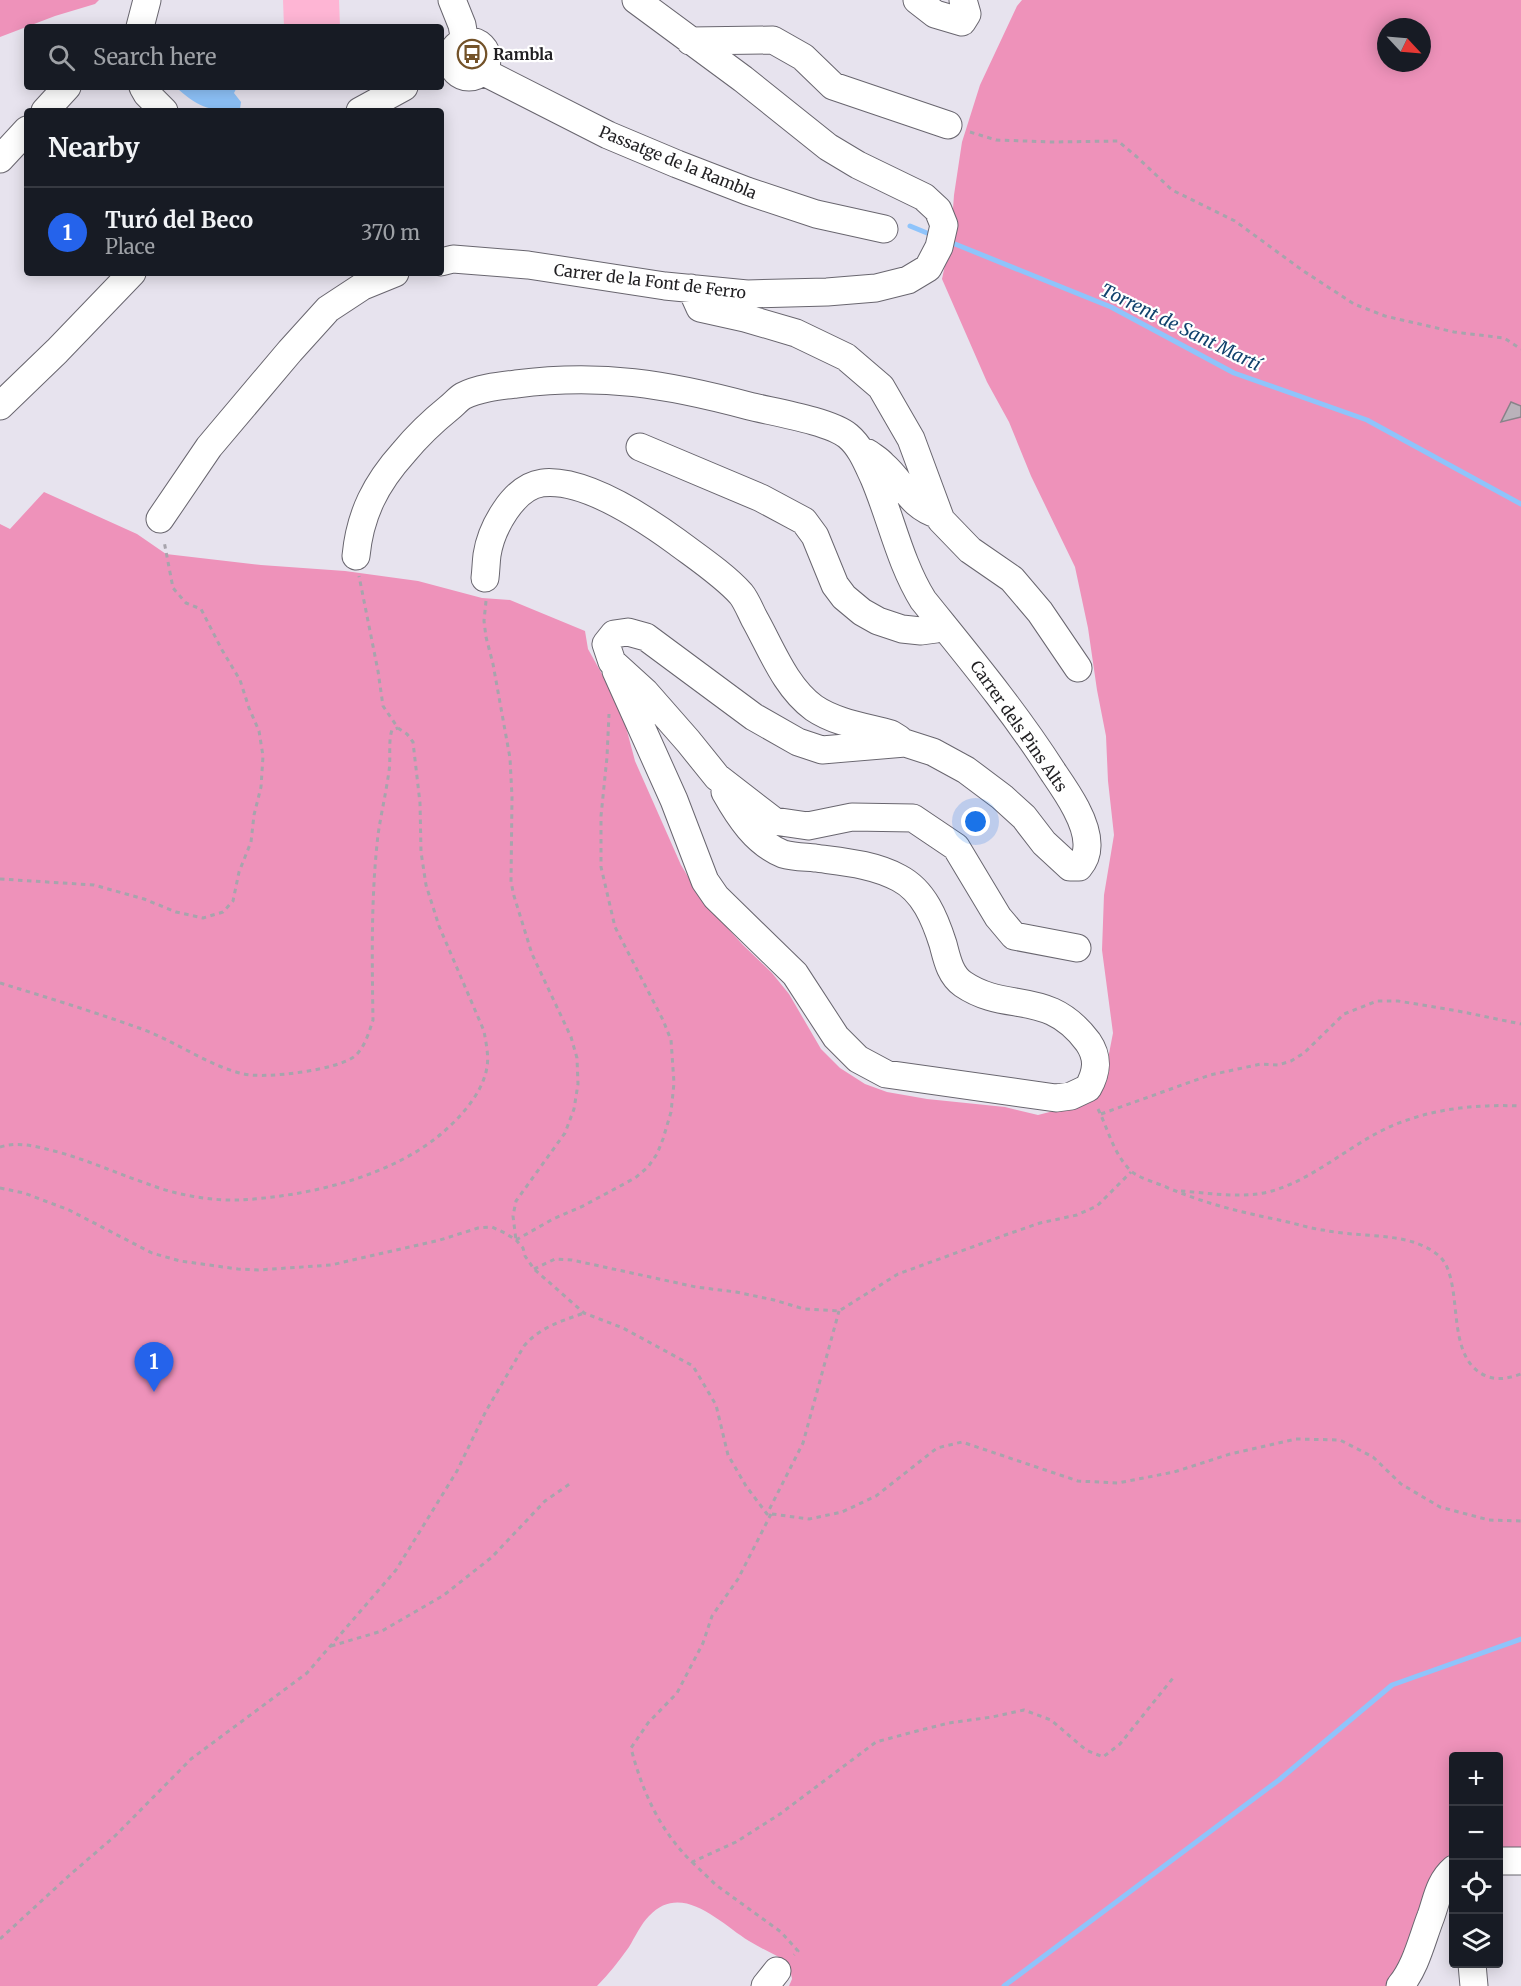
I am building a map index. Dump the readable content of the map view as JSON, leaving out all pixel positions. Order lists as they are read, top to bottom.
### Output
{
  "streets": {
    "street": ["Passatge de la Rambla", "Carrer de la Font de Ferro", "Carrer dels Pins Alts"]
  },
  "water": ["Torrent de Sant Martí"],
  "places": {
    "bus stop": ["Rambla"]
  },
  "north": "bottom right",
  "page": {
    "search": "Search here",
    "heading": "Nearby",
    "list": [
      {
        "mark": "1",
        "name": "Turó del Beco",
        "note": "Place",
        "value": "370 m"
      }
    ],
    "pins": "1",
    "map_buttons": ["+", "−"]
  }
}
